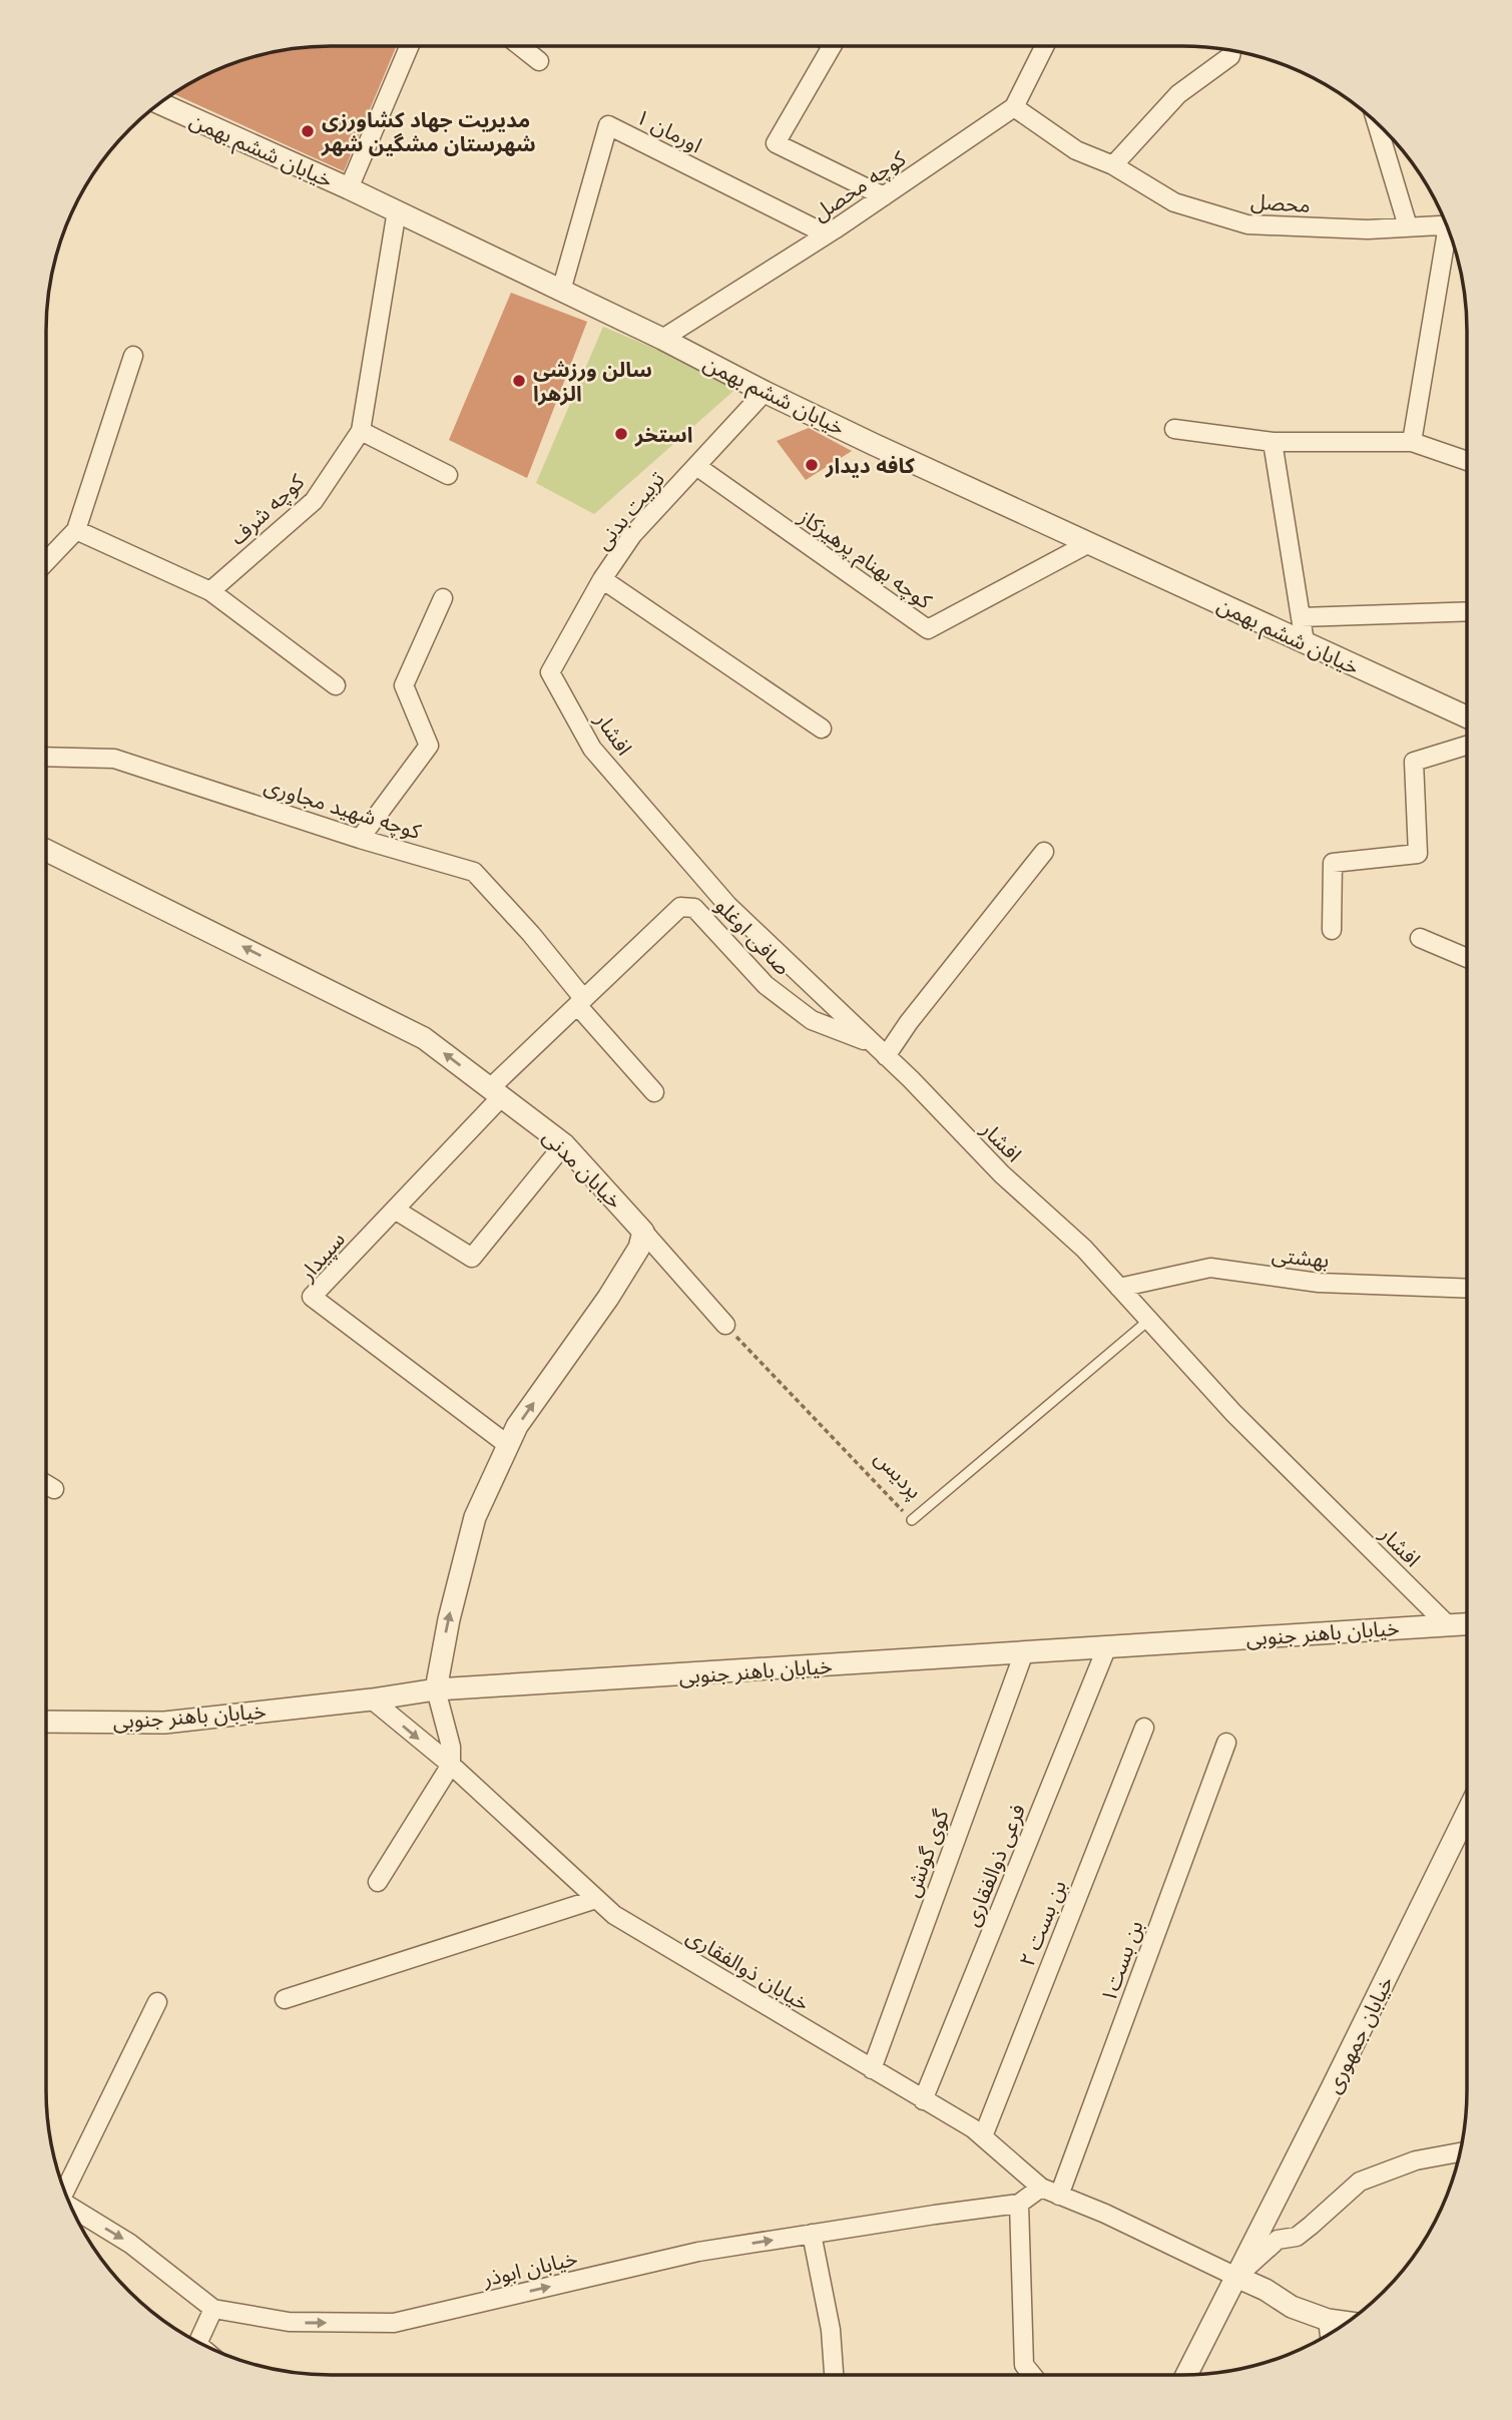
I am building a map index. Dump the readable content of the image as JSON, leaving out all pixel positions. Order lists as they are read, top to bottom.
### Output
{
  "streets": {
    "street": [
      "اورمان ۱",
      "خیابان ششم بهمن",
      "کوچه محصل",
      "محصل",
      "کوچه شرف",
      "تربیت بدنی",
      "کوچه بهنام پرهیزکاز",
      "افشار",
      "کوچه شهید مجاوری",
      "صافی اوغلو",
      "خیابان مدنی",
      "سپیدار",
      "بهشتی",
      "خیابان باهنر جنوبی",
      "گوی گونش",
      "فرعی ذوالفقاری",
      "بن بست ۲",
      "بن بست۱",
      "خیابان ذوالفقاری",
      "خیابان جمهوری",
      "خیابان ابوذر"
    ],
    "lane": ["پردیس"]
  },
  "crossings": [
    ["اورمان ۱", "خیابان ششم بهمن"],
    ["اورمان ۱", "کوچه محصل"],
    ["خیابان ششم بهمن", "کوچه محصل"],
    ["خیابان ششم بهمن", "کوچه شرف"],
    ["خیابان ششم بهمن", "تربیت بدنی"],
    ["خیابان ششم بهمن", "کوچه بهنام پرهیزکاز"],
    ["کوچه محصل", "محصل"],
    ["تربیت بدنی", "کوچه بهنام پرهیزکاز"],
    ["تربیت بدنی", "افشار"],
    ["افشار", "صافی اوغلو"],
    ["افشار", "بهشتی"],
    ["افشار", "پردیس"],
    ["افشار", "خیابان باهنر جنوبی"],
    ["کوچه شهید مجاوری", "صافی اوغلو"],
    ["صافی اوغلو", "خیابان مدنی"],
    ["صافی اوغلو", "سپیدار"],
    ["خیابان مدنی", "سپیدار"],
    ["خیابان باهنر جنوبی", "گوی گونش"],
    ["خیابان باهنر جنوبی", "فرعی ذوالفقاری"],
    ["خیابان باهنر جنوبی", "خیابان ذوالفقاری"],
    ["گوی گونش", "خیابان ذوالفقاری"],
    ["فرعی ذوالفقاری", "خیابان ذوالفقاری"],
    ["بن بست ۲", "خیابان ذوالفقاری"],
    ["بن بست۱", "خیابان ذوالفقاری"],
    ["خیابان ذوالفقاری", "خیابان جمهوری"],
    ["خیابان ذوالفقاری", "خیابان ابوذر"]
  ],
  "one_way": ["خیابان مدنی", "خیابان ابوذر"],
  "places": [
    "مدیریت جهاد کشاورزی شهرستان مشگین شهر",
    "سالن ورزشی الزهرا",
    "استخر",
    "کافه دیدار"
  ]
}
